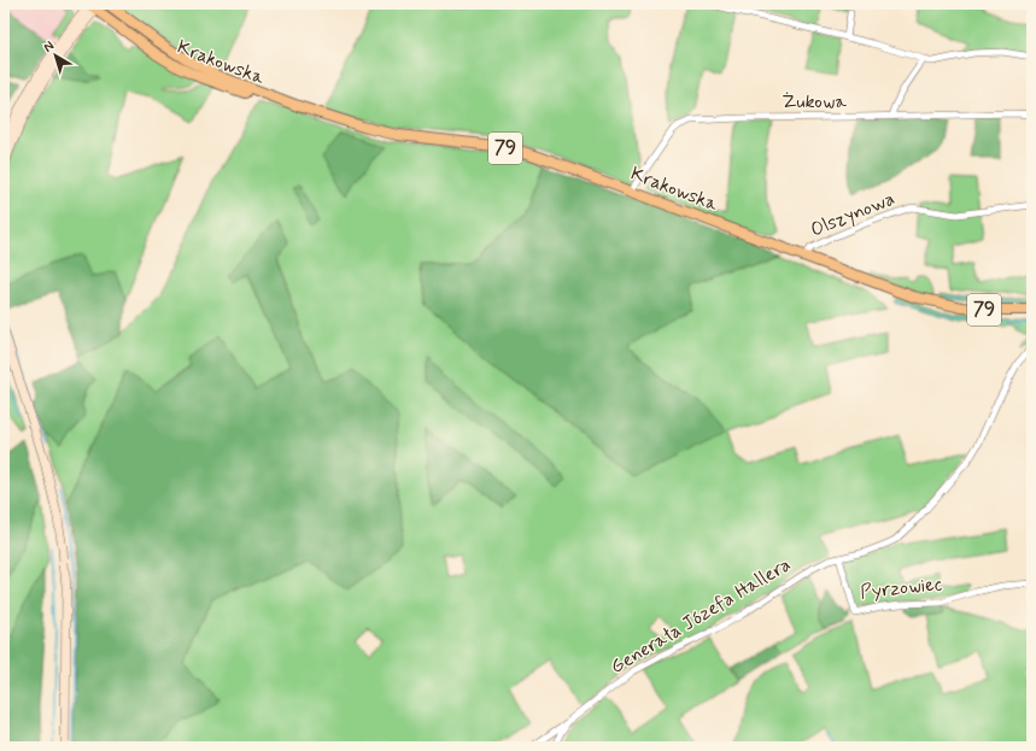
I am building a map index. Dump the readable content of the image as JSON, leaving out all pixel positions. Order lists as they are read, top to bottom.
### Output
{
  "streets": {
    "main road": ["Krakowska", "79"],
    "street": [
      "Żukowa",
      "Olszynowa",
      "Pyrzowiec",
      "Generała Józefa Hallera"
    ]
  },
  "crossings": [
    ["Krakowska", "Żukowa"],
    ["Krakowska", "Olszynowa"],
    ["Pyrzowiec", "Generała Józefa Hallera"]
  ],
  "north": "top left"
}
